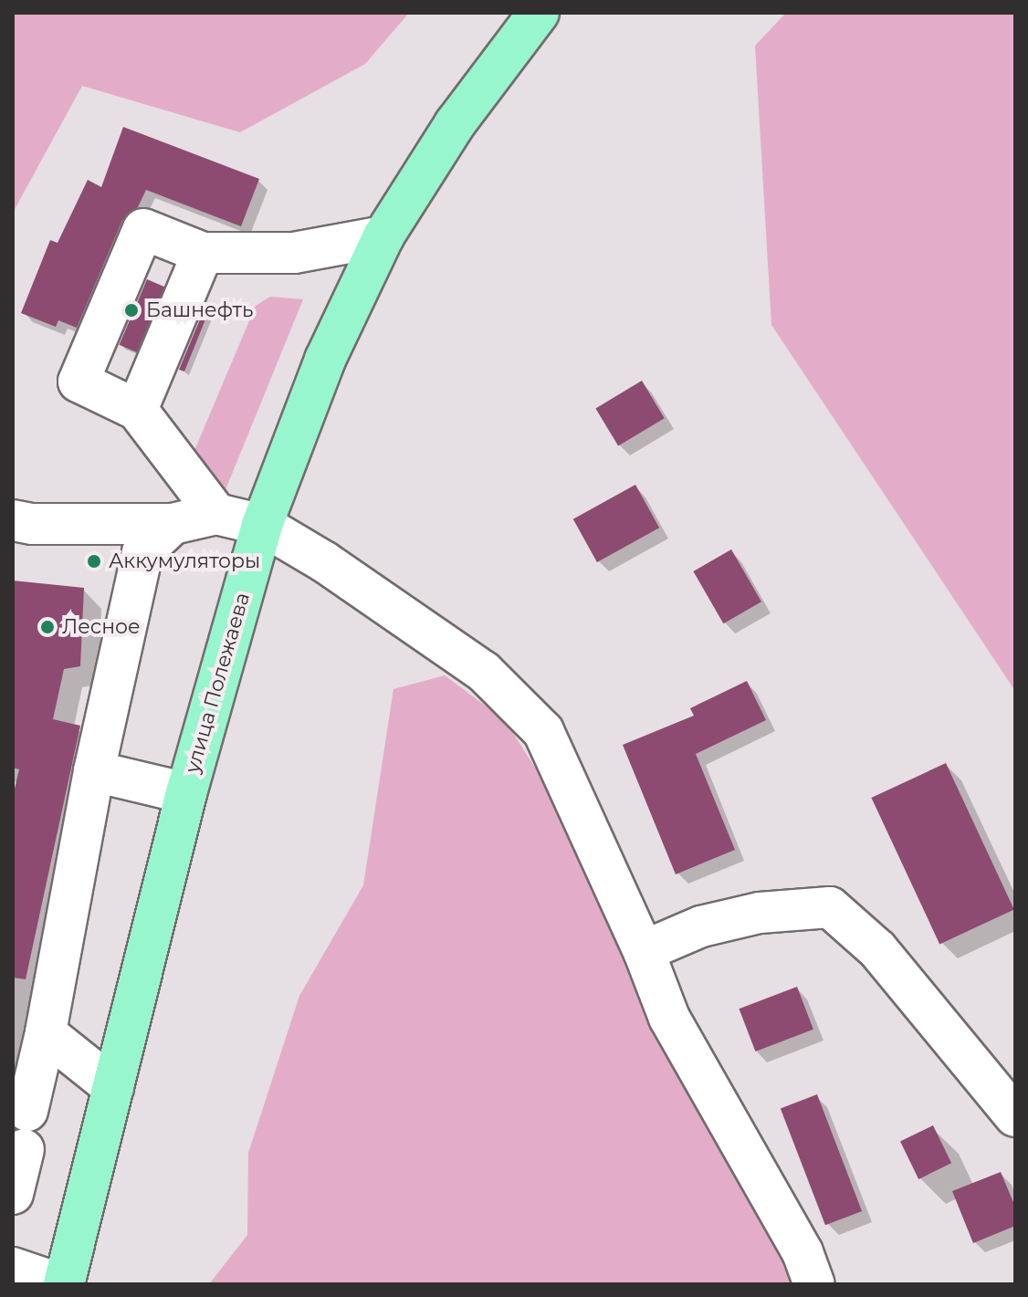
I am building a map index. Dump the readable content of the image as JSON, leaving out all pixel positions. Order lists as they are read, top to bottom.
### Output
{
  "streets": {
    "main road": ["улица Полежаева"]
  },
  "places": ["Башнефть", "Аккумуляторы", "Лесное"]
}
